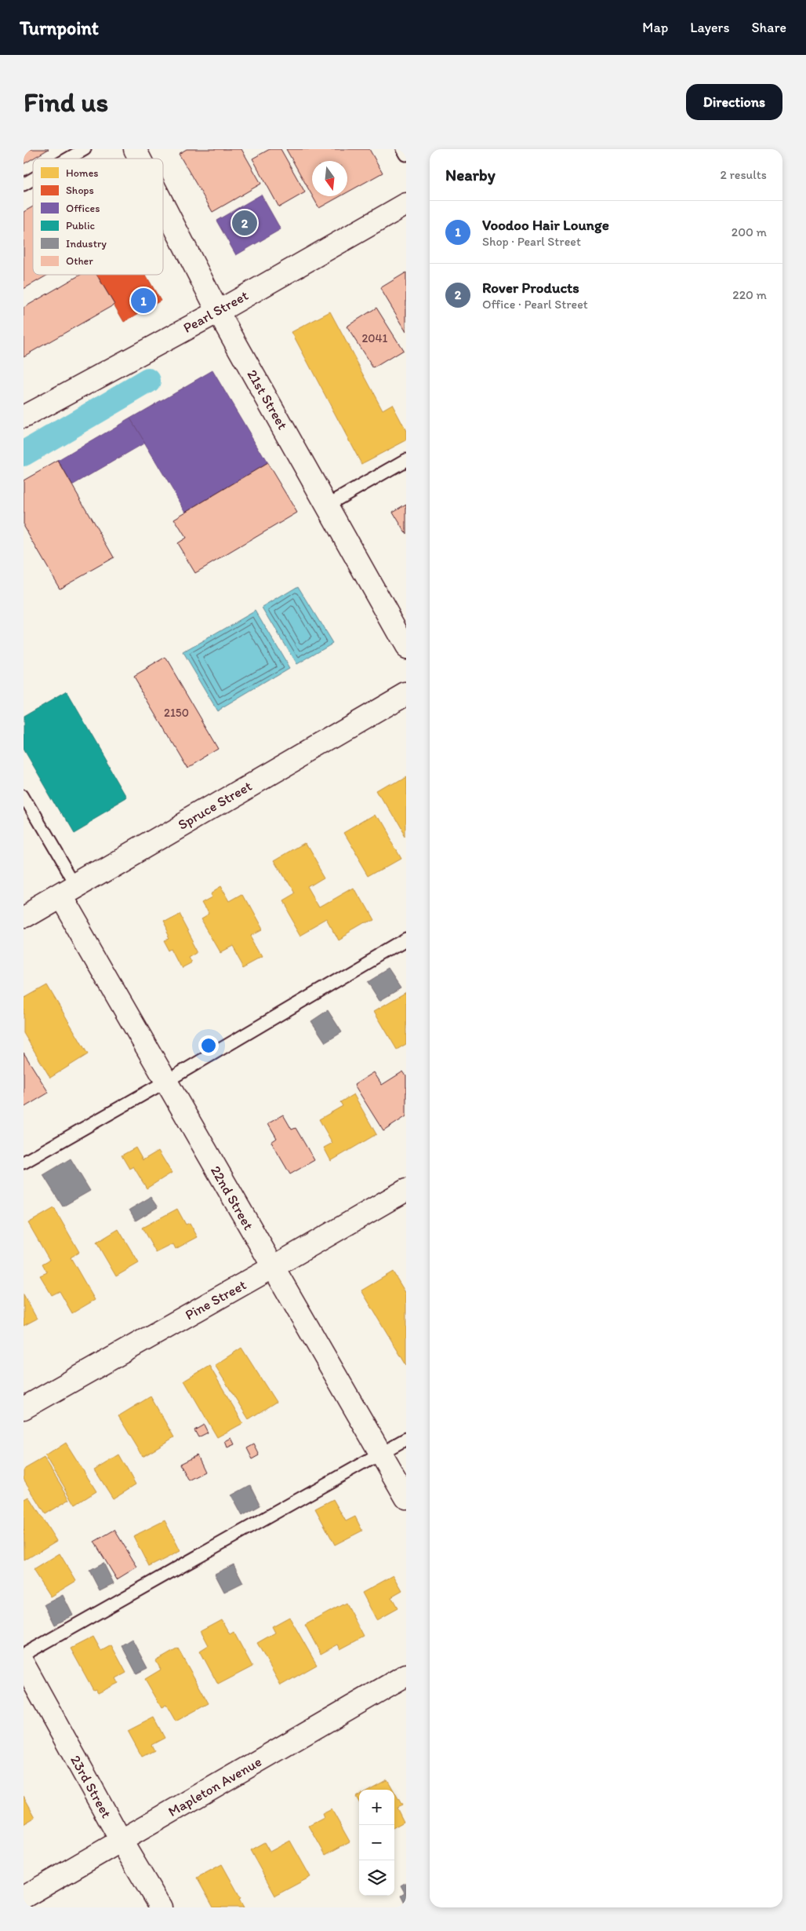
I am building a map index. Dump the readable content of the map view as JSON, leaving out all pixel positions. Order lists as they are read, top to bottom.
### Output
{
  "streets": {
    "street": [
      "Pearl Street",
      "21st Street",
      "Spruce Street",
      "22nd Street",
      "Pine Street",
      "23rd Street",
      "Mapleton Avenue"
    ]
  },
  "crossings": [
    ["Pearl Street", "21st Street"],
    ["Spruce Street", "22nd Street"],
    ["22nd Street", "Pine Street"],
    ["23rd Street", "Mapleton Avenue"]
  ],
  "house_numbers": ["2041", "2150"],
  "legend": [
    "Homes",
    "Shops",
    "Offices",
    "Public",
    "Industry",
    "Other"
  ],
  "north": "bottom",
  "page": {
    "header": "Turnpoint",
    "nav": ["Map", "Layers", "Share"],
    "buttons": "Directions",
    "title": "Find us",
    "heading": ["Nearby", "2 results"],
    "list": [
      {
        "mark": "1",
        "name": "Voodoo Hair Lounge",
        "note": "Shop · Pearl Street",
        "value": "200 m"
      },
      {
        "mark": "2",
        "name": "Rover Products",
        "note": "Office · Pearl Street",
        "value": "220 m"
      }
    ],
    "pins": ["2", "1"],
    "map_buttons": ["+", "−"]
  }
}
